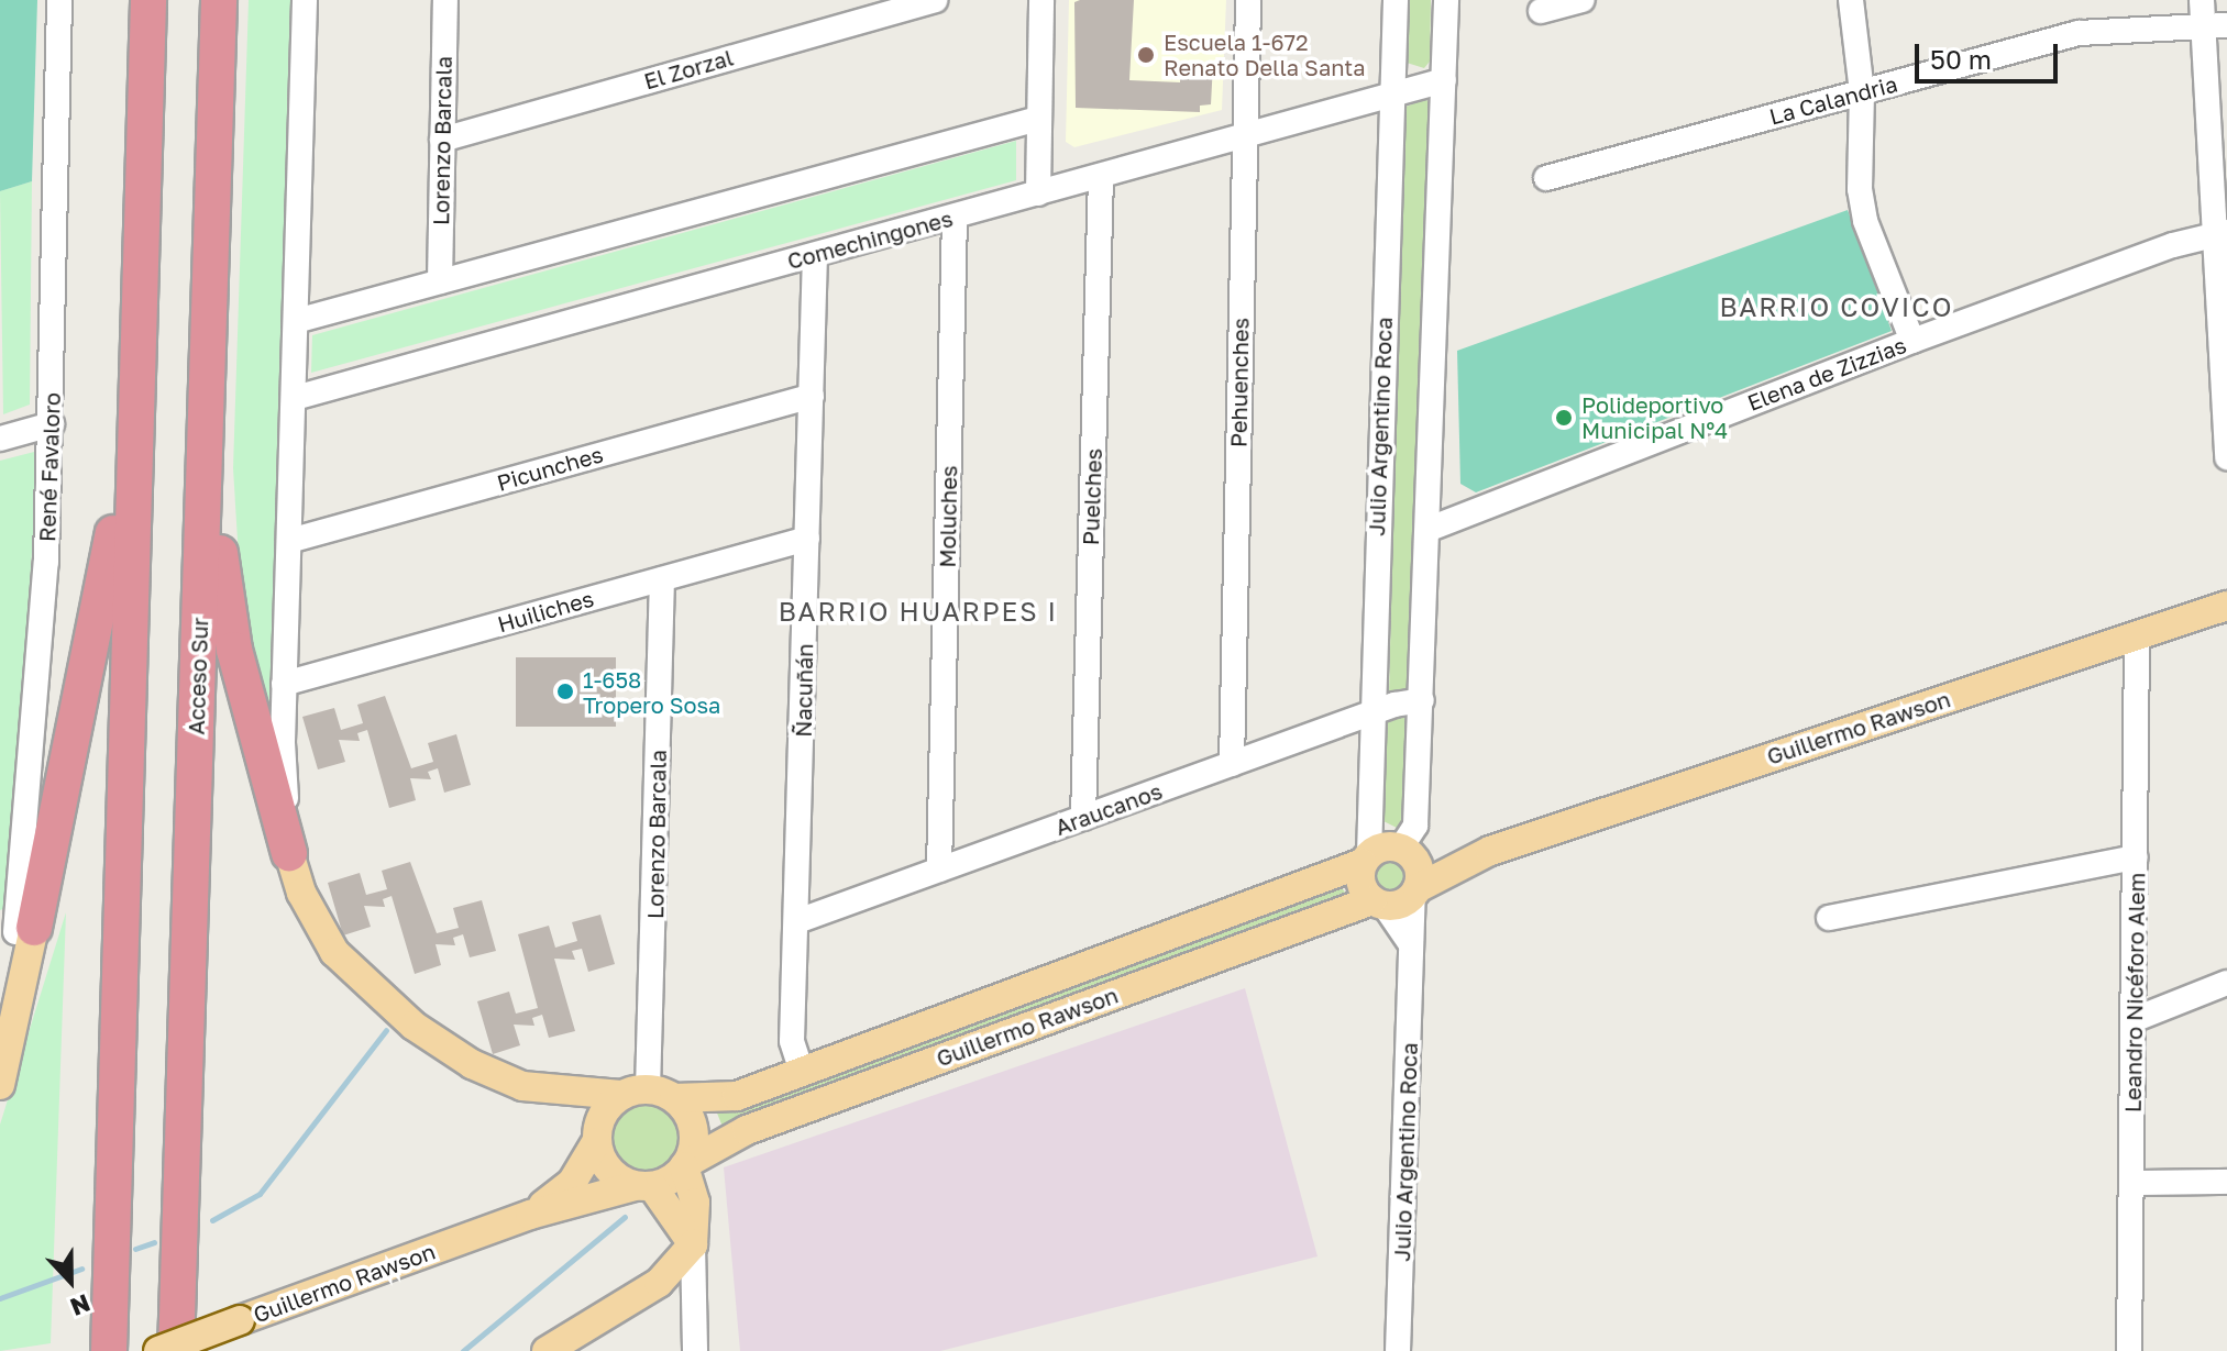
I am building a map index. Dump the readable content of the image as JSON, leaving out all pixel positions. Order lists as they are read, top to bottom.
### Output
{
  "streets": {
    "highway": ["Acceso Sur"],
    "main road": ["René Favaloro", "Guillermo Rawson"],
    "street": [
      "El Zorzal",
      "La Calandria",
      "Lorenzo Barcala",
      "Comechingones",
      "Elena de Zizzias",
      "Pehuenches",
      "Julio Argentino Roca",
      "Picunches",
      "Puelches",
      "Moluches",
      "Huiliches",
      "Ñacuñán",
      "Araucanos",
      "Leandro Nicéforo Alem"
    ]
  },
  "crossings": [
    ["El Zorzal", "Lorenzo Barcala"],
    ["Lorenzo Barcala", "Huiliches"],
    ["Lorenzo Barcala", "Guillermo Rawson"],
    ["Comechingones", "Pehuenches"],
    ["Comechingones", "Julio Argentino Roca"],
    ["Comechingones", "Puelches"],
    ["Comechingones", "Moluches"],
    ["Comechingones", "Ñacuñán"],
    ["Elena de Zizzias", "Julio Argentino Roca"],
    ["Pehuenches", "Araucanos"],
    ["Julio Argentino Roca", "Guillermo Rawson"],
    ["Julio Argentino Roca", "Araucanos"],
    ["Picunches", "Ñacuñán"],
    ["Puelches", "Araucanos"],
    ["Moluches", "Araucanos"],
    ["Huiliches", "Ñacuñán"],
    ["Ñacuñán", "Guillermo Rawson"],
    ["Ñacuñán", "Araucanos"],
    ["Guillermo Rawson", "Leandro Nicéforo Alem"]
  ],
  "districts": ["BARRIO COVICO", "BARRIO HUARPES I"],
  "places": ["Escuela 1-672 Renato Della Santa", "Polideportivo Municipal Nº4", "1-658 Tropero Sosa"],
  "scale_bar": "50 m",
  "north": "bottom"
}
